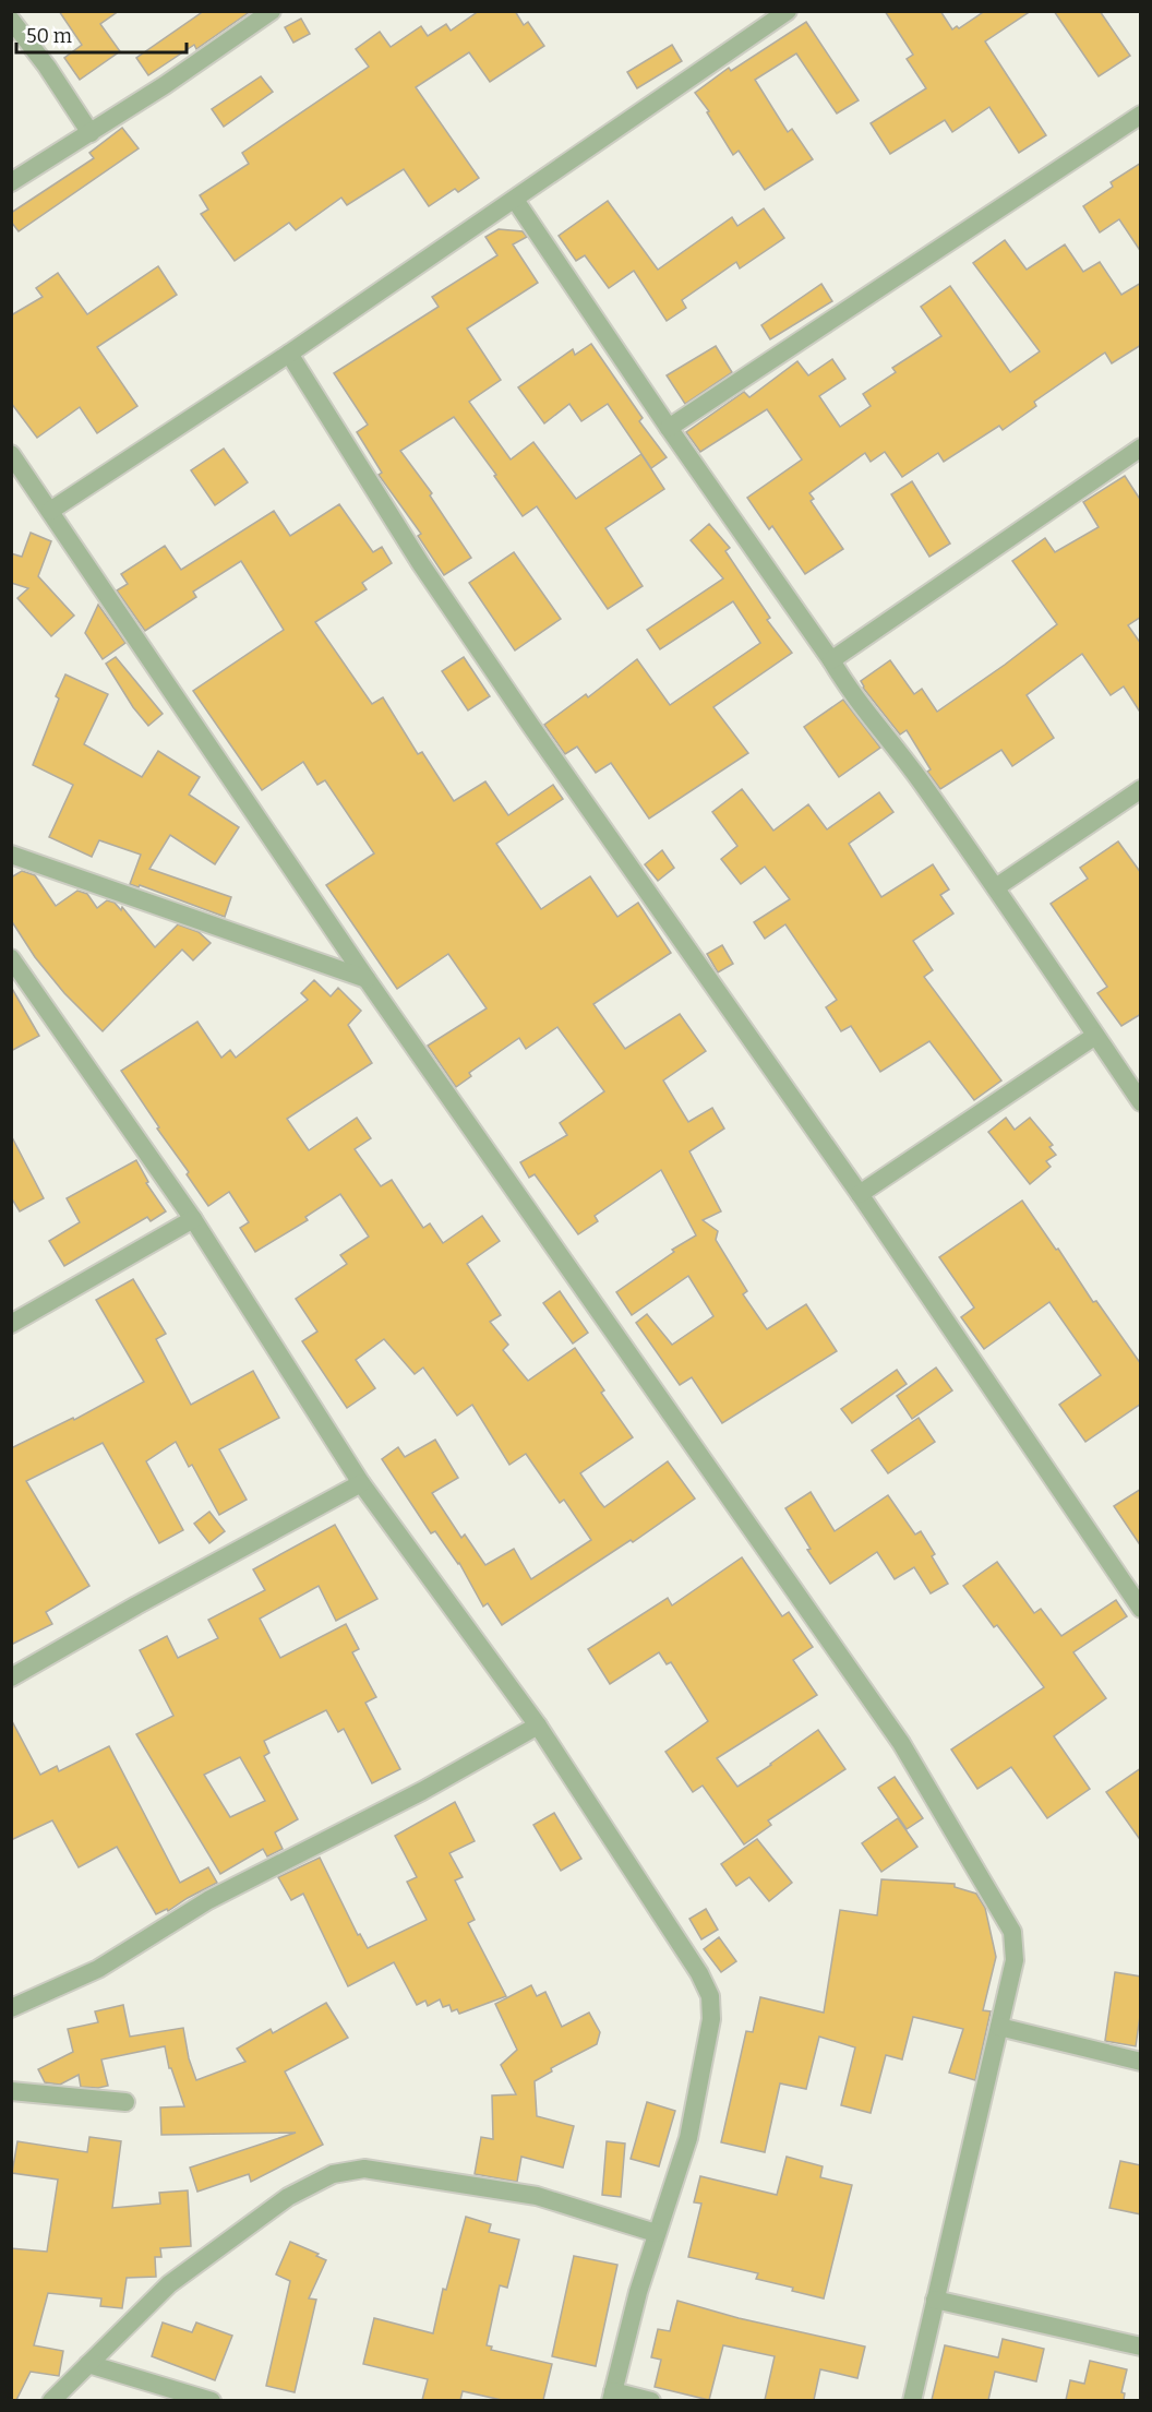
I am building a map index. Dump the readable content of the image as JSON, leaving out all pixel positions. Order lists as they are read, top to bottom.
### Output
{
  "scale_bar": "50 m"
}
